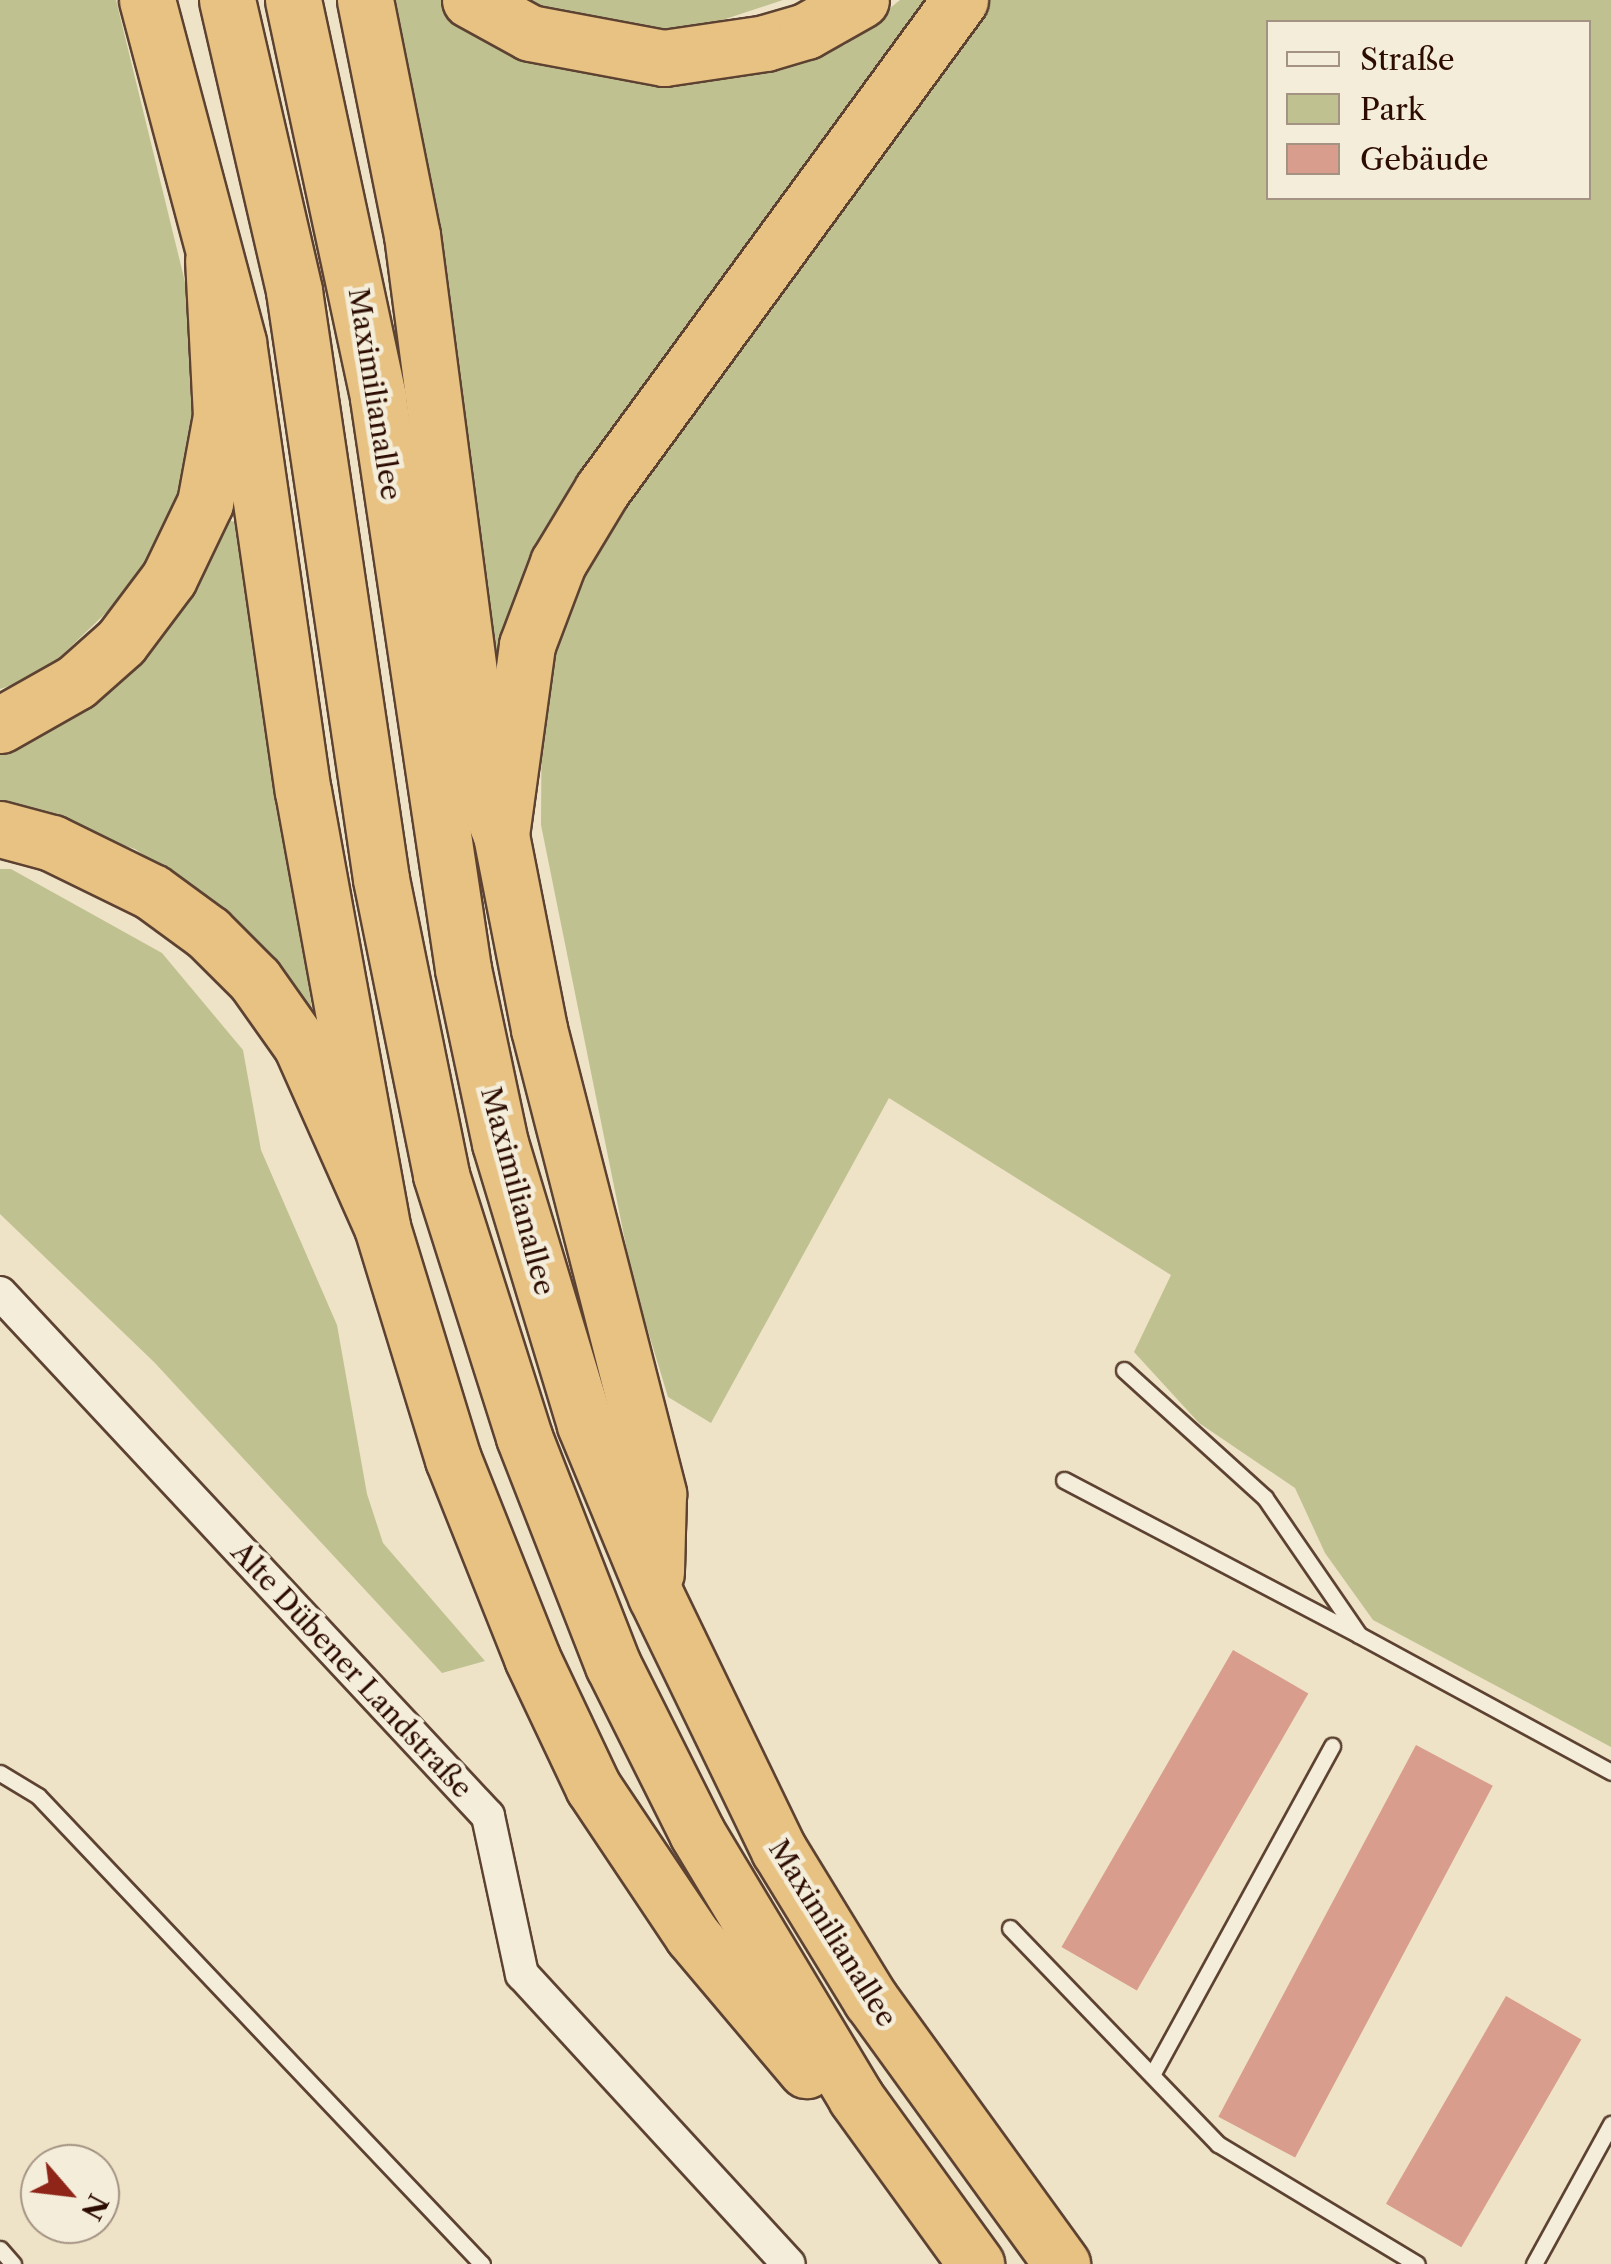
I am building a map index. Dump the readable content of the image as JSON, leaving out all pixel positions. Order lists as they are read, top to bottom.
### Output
{
  "streets": {
    "highway": ["Maximilianallee"],
    "street": ["Alte Dübener Landstraße"]
  },
  "legend": ["Straße", "Park", "Gebäude"],
  "north": "bottom right"
}
